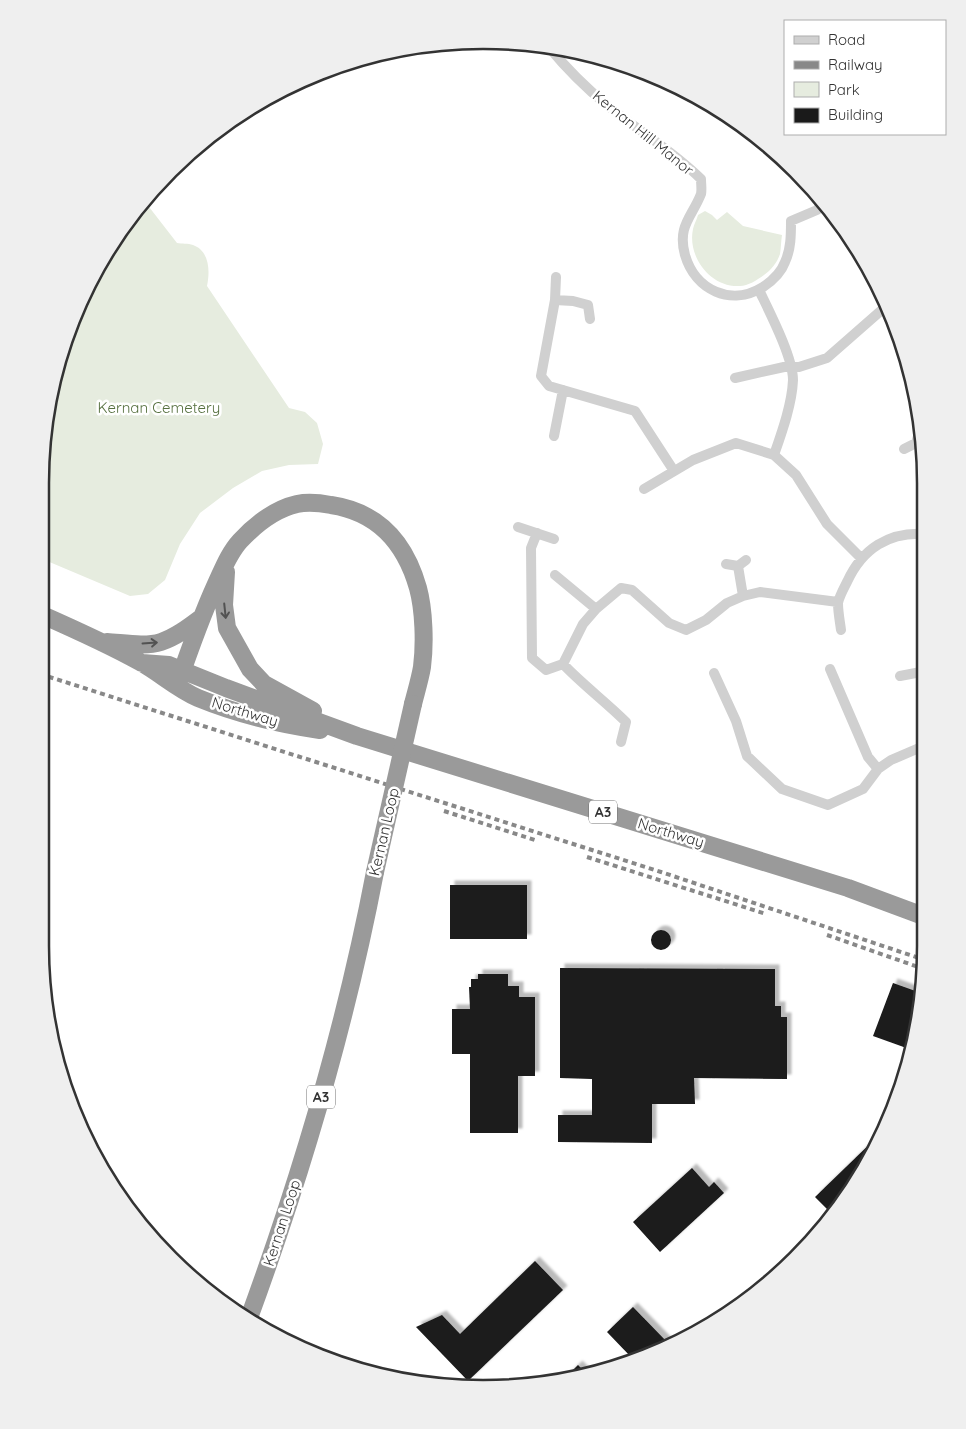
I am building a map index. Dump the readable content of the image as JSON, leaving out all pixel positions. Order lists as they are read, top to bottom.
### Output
{
  "streets": {
    "highway": ["Northway", "A3", "Kernan Loop"],
    "street": ["Kernan Hill Manor"]
  },
  "crossings": [
    ["Northway", "A3"],
    ["A3", "Kernan Loop"]
  ],
  "parks": ["Kernan Cemetery"],
  "legend": [
    "Road",
    "Railway",
    "Park",
    "Building"
  ]
}
